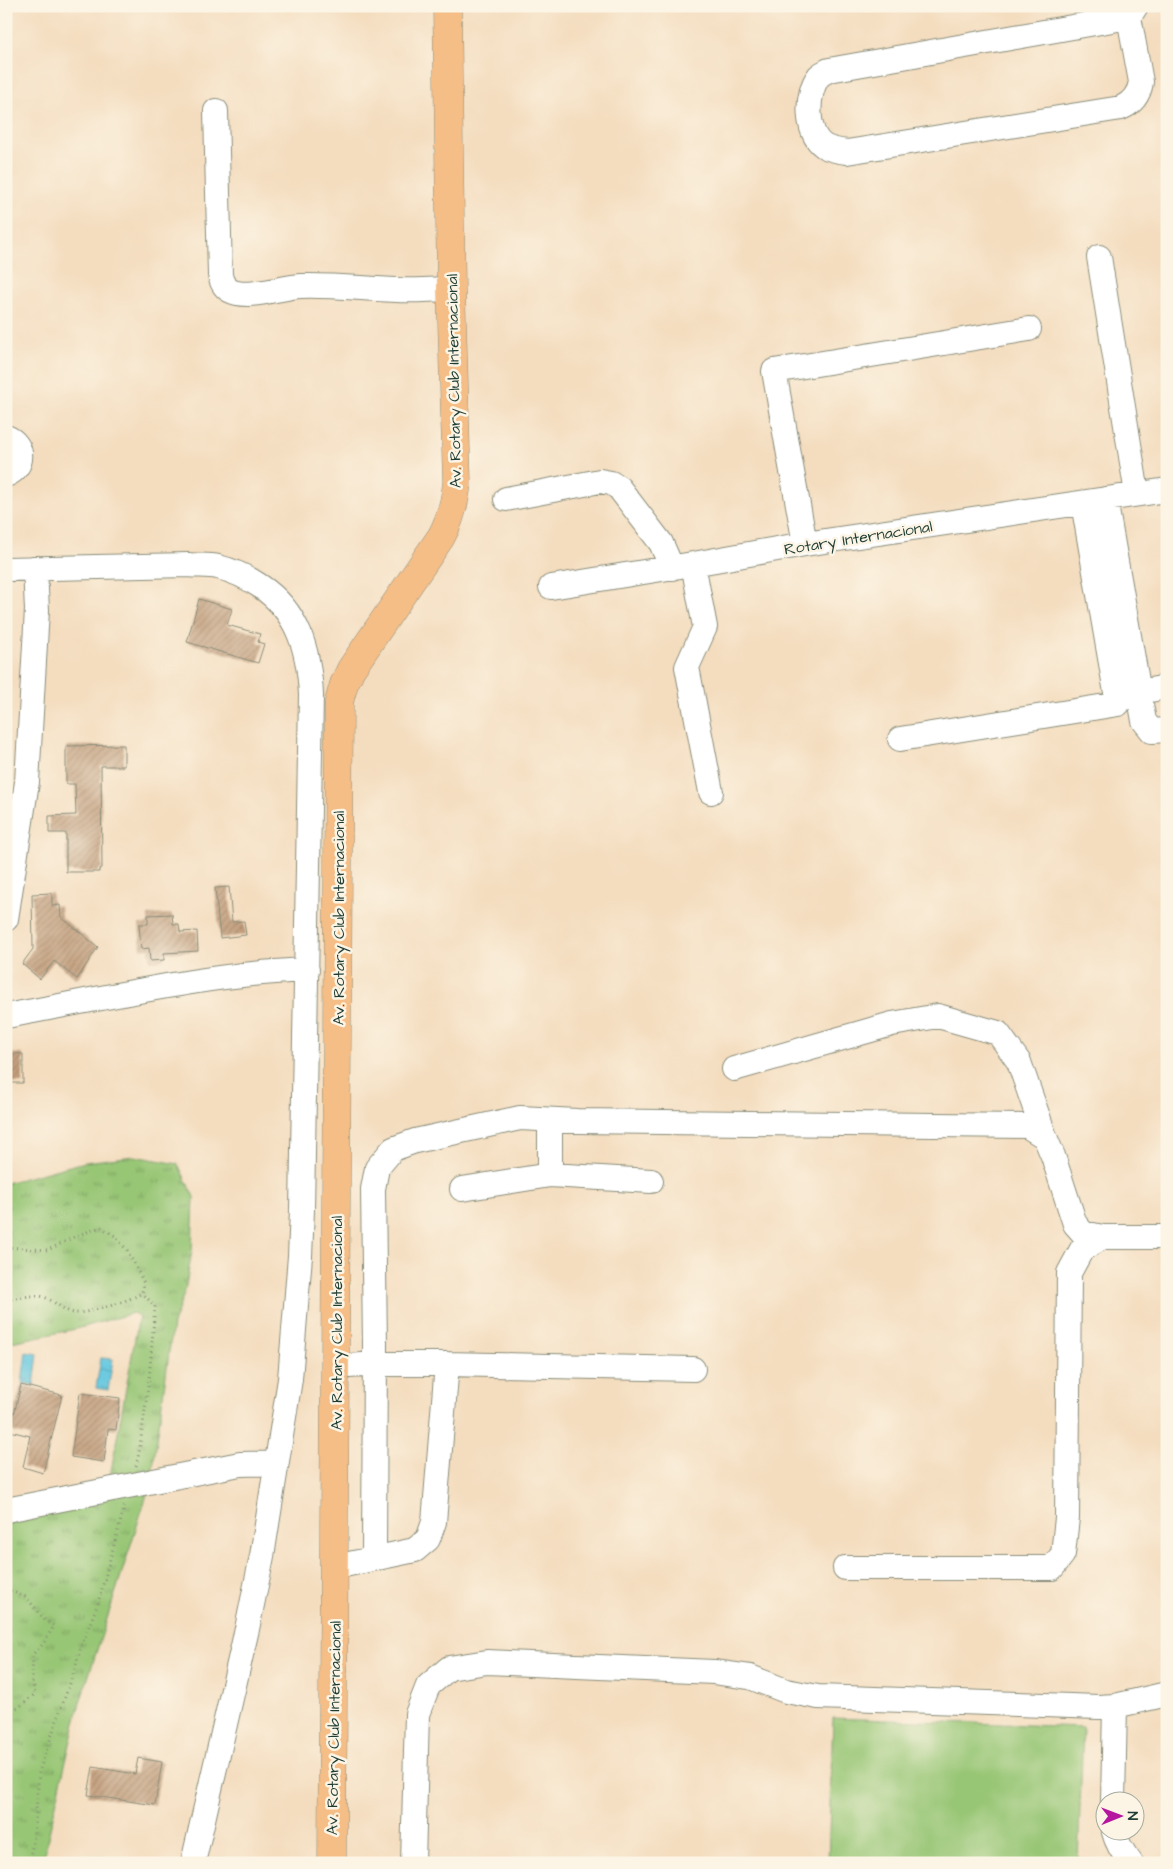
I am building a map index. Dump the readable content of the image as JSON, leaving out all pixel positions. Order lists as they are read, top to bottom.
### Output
{
  "streets": {
    "main road": ["Av. Rotary Club Internacional"],
    "street": ["Rotary Internacional"]
  },
  "north": "right"
}
